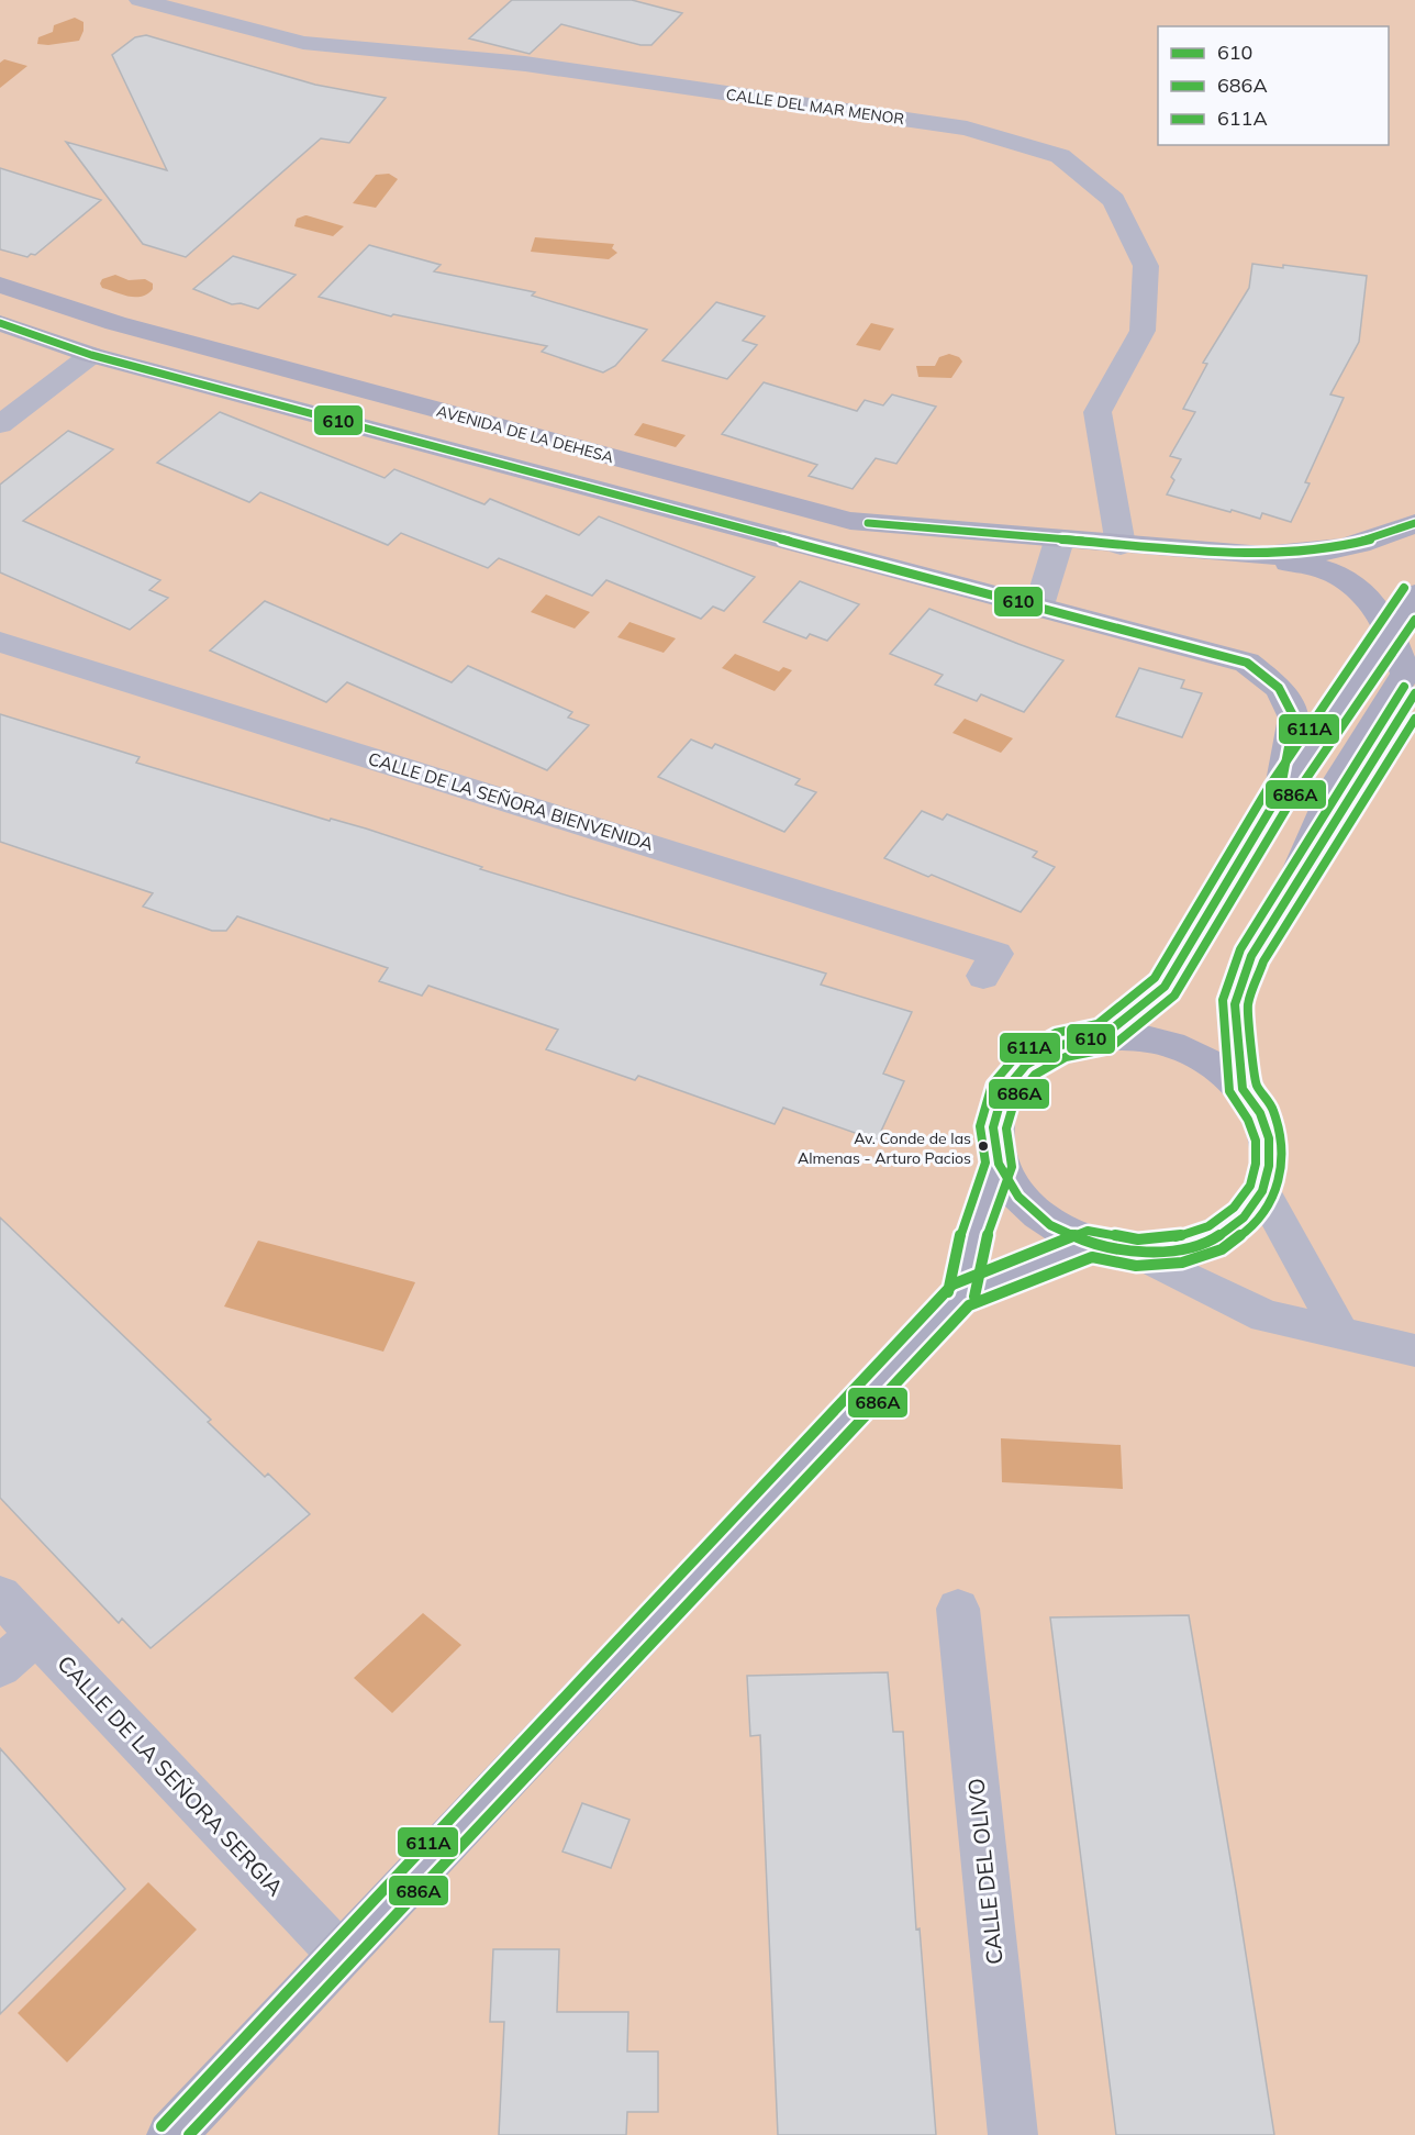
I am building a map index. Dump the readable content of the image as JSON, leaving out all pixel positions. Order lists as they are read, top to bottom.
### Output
{
  "streets": {
    "street": [
      "CALLE DEL MAR MENOR",
      "AVENIDA DE LA DEHESA",
      "CALLE DE LA SEÑORA BIENVENIDA",
      "CALLE DE LA SEÑORA SERGIA",
      "CALLE DEL OLIVO"
    ]
  },
  "crossings": [
    ["CALLE DEL MAR MENOR", "AVENIDA DE LA DEHESA"]
  ],
  "places": ["Av. Conde de las Almenas - Arturo Pacios"],
  "lines": ["transit line 610", "transit line 611A", "transit line 686A"],
  "legend": ["610", "686A", "611A"]
}
